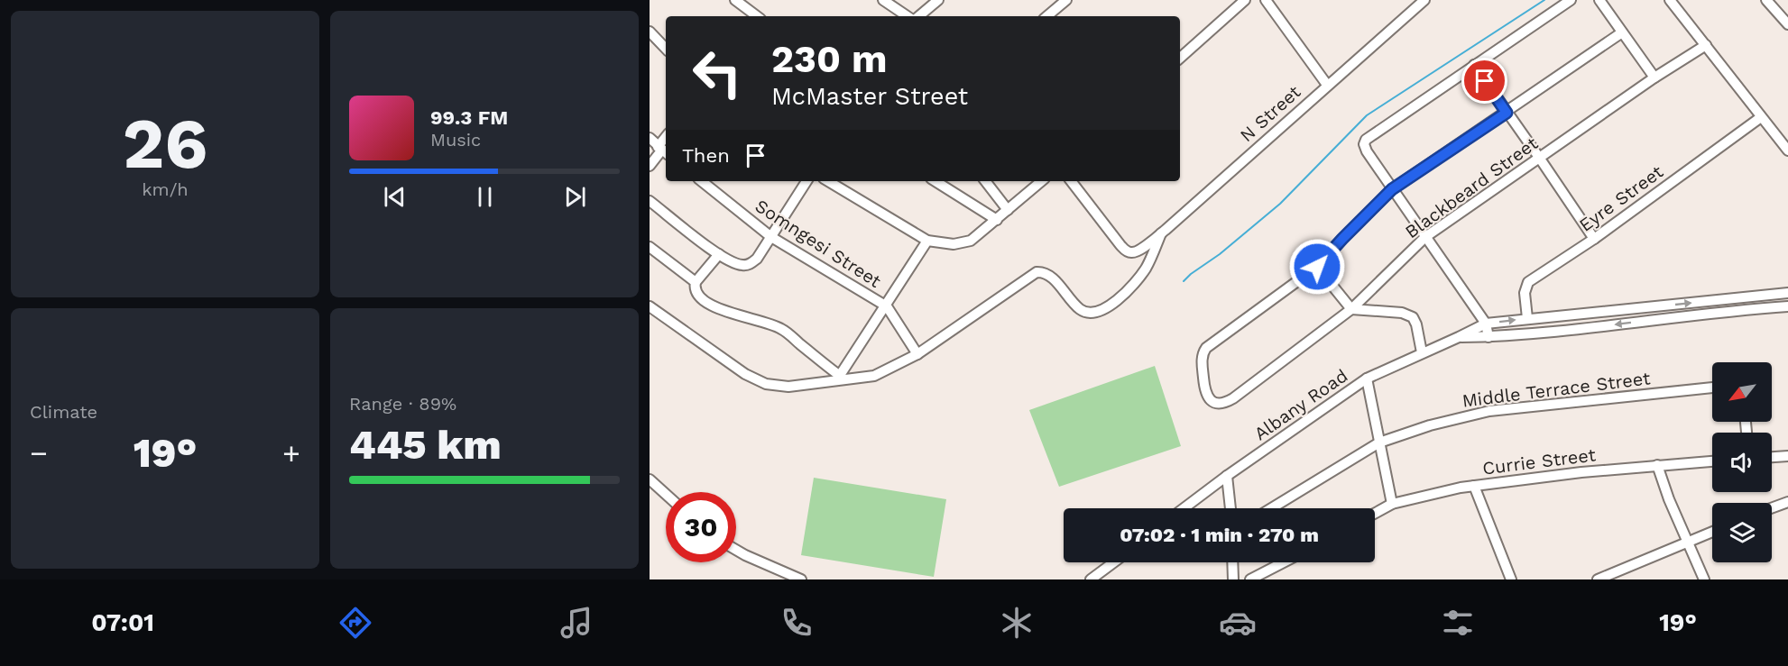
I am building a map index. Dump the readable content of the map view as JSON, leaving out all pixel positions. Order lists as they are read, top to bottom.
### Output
{
  "streets": {
    "street": [
      "N Street",
      "Blackbeard Street",
      "Eyre Street",
      "Somngesi Street",
      "Middle Terrace Street",
      "Albany Road",
      "Currie Street"
    ]
  },
  "crossings": [
    ["Eyre Street", "Albany Road"]
  ],
  "north": "bottom left",
  "page": {
    "tile": [
      ["26", "km/h"],
      "Climate",
      ["Range · 89%", "445 km"]
    ],
    "turn": ["230 m", "McMaster Street"],
    "song": ["99.3 FM", "Music"],
    "then": "Then",
    "heat": ["−", "19°", "+"],
    "limit": "30",
    "trip": "07:02 · 1 min · 270 m",
    "tabs": ["07:01", "19°"]
  }
}
